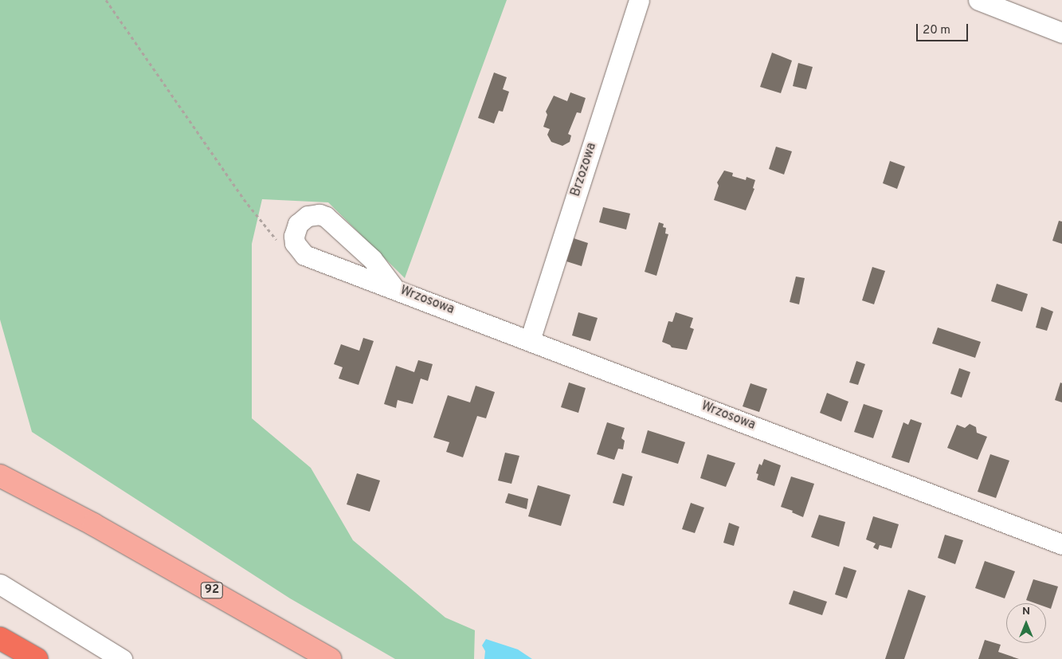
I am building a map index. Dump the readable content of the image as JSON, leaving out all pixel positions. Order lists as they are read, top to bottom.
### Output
{
  "streets": {
    "main road": ["92"],
    "street": ["Brzozowa", "Wrzosowa"]
  },
  "crossings": [
    ["Brzozowa", "Wrzosowa"]
  ],
  "scale_bar": "20 m",
  "north": "top"
}
